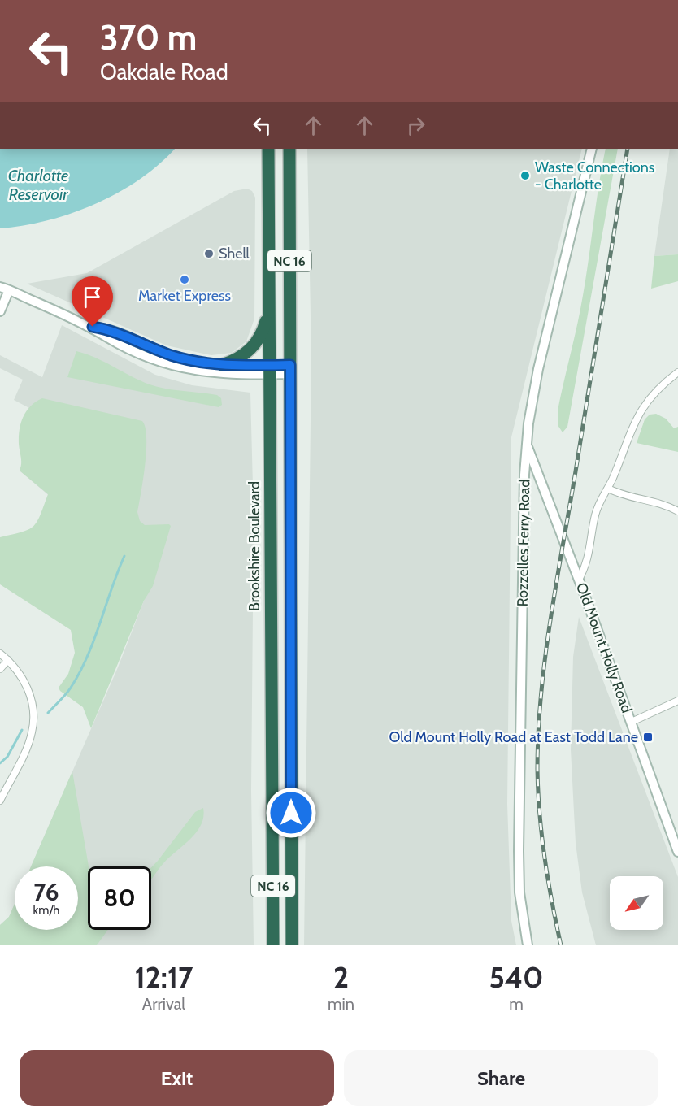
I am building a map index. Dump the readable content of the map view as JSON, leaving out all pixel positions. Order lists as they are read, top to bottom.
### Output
{
  "streets": {
    "highway": ["NC 16", "Brookshire Boulevard"],
    "street": ["Rozzelles Ferry Road", "Old Mount Holly Road"]
  },
  "crossings": [
    ["Rozzelles Ferry Road", "Old Mount Holly Road"]
  ],
  "water": ["Charlotte Reservoir"],
  "places": {
    "other": ["Waste Connections - Charlotte", "Shell", "Market Express"],
    "transit": ["Old Mount Holly Road at East Todd Lane"]
  },
  "north": "bottom left",
  "page": {
    "turn": ["370 m", "Oakdale Road"],
    "speed": "76 km/h",
    "limit": "80",
    "eta": [
      "12:17",
      "Arrival",
      "2",
      "min",
      "540",
      "m"
    ],
    "buttons": ["Exit", "Share"]
  }
}
